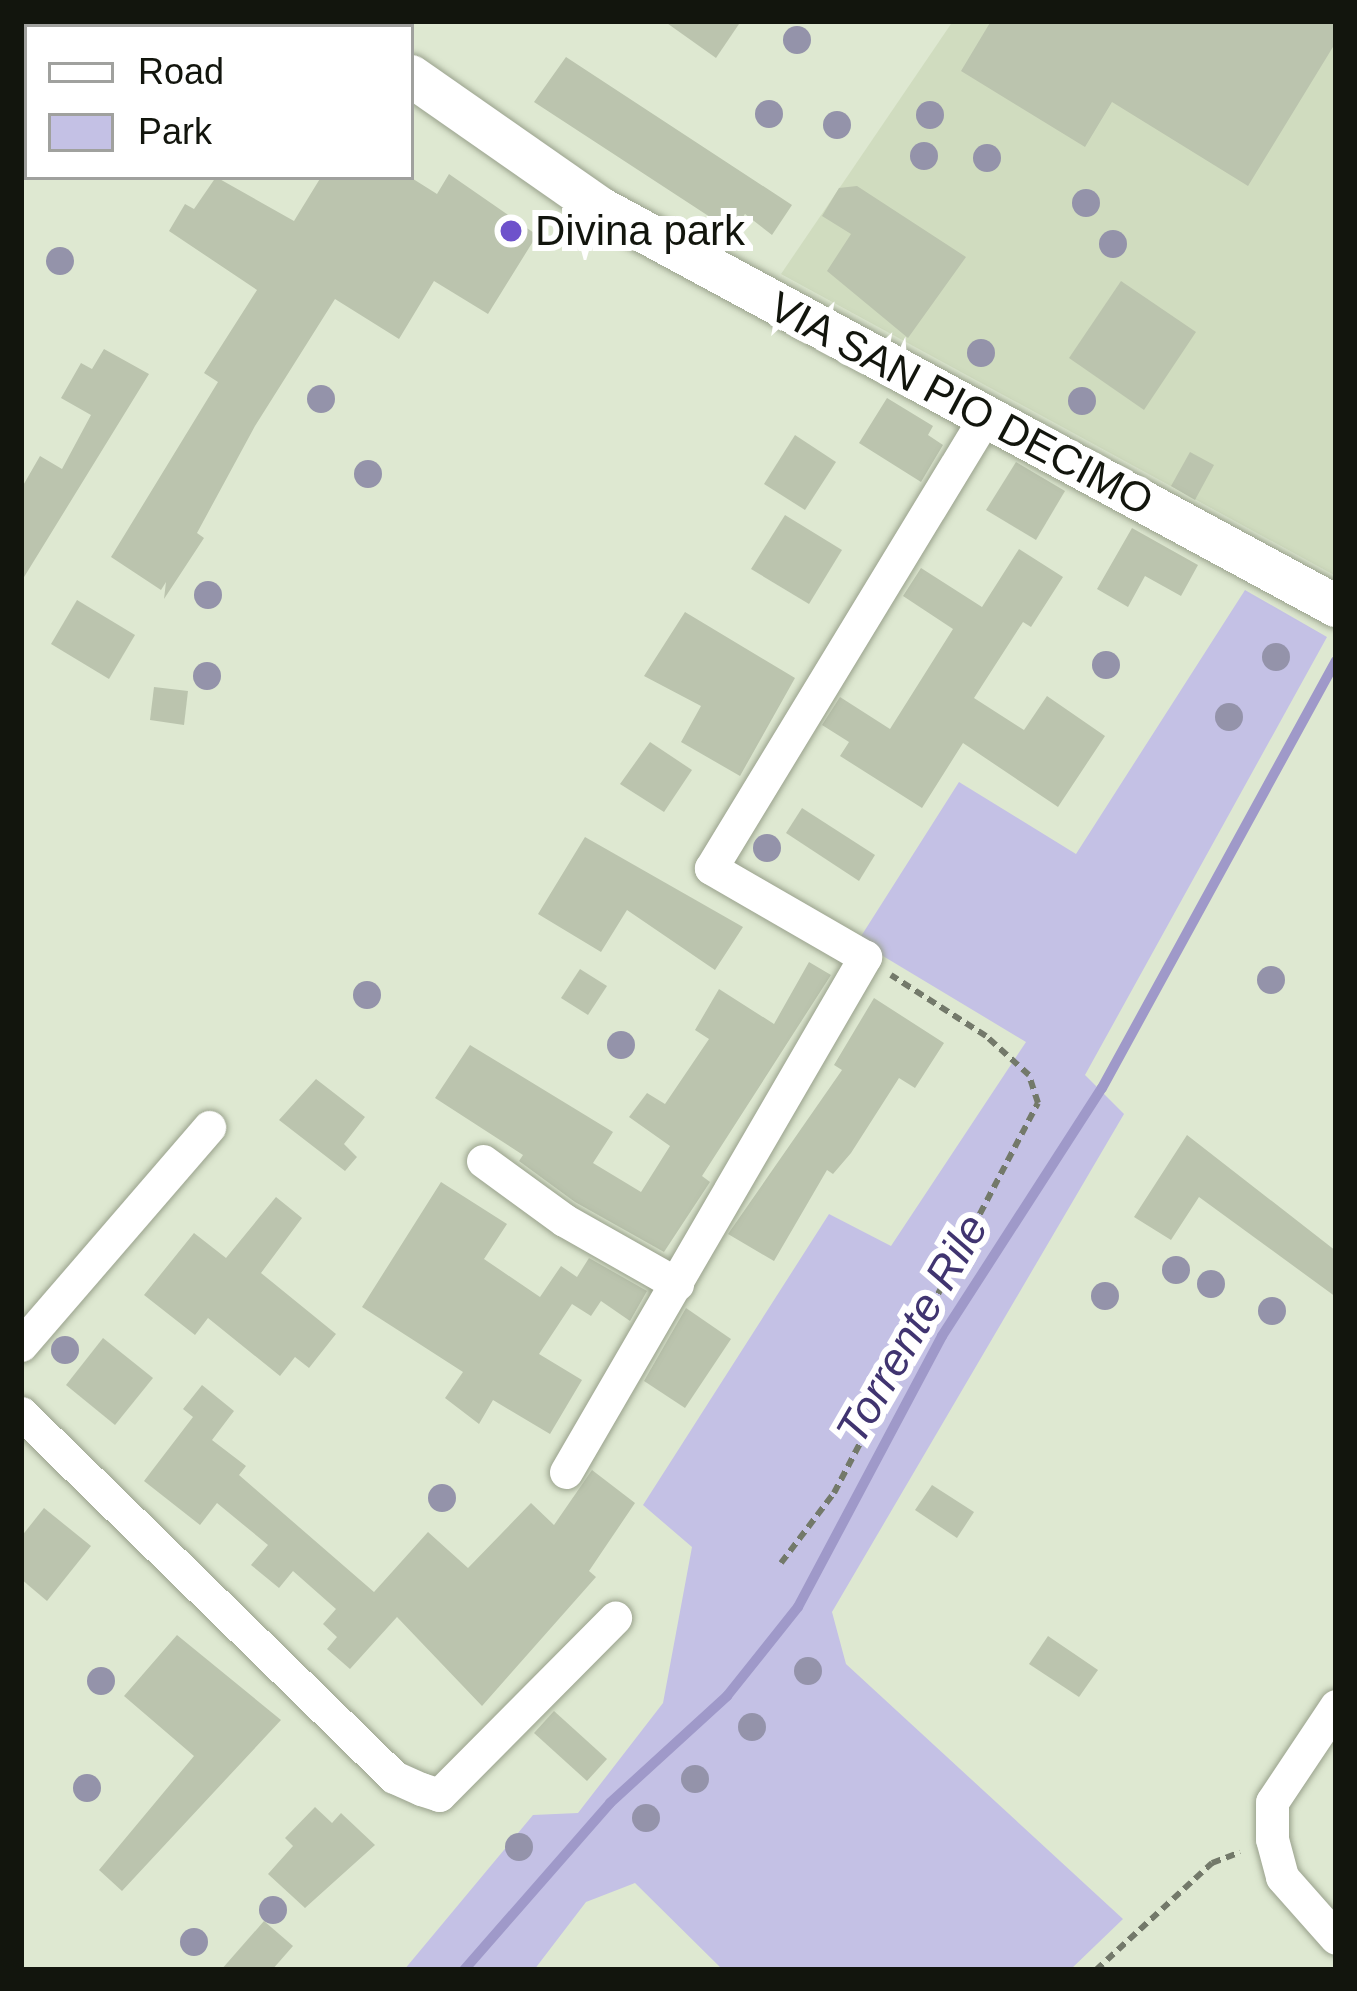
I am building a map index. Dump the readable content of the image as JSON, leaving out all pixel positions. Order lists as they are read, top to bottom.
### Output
{
  "streets": {
    "street": ["VIA SAN PIO DECIMO"]
  },
  "water": ["Torrente Rile"],
  "places": ["Divina park"],
  "legend": ["Road", "Park"]
}
